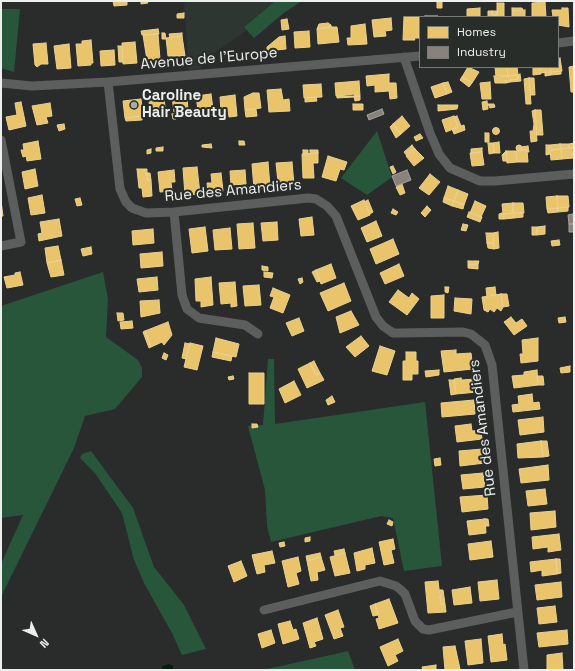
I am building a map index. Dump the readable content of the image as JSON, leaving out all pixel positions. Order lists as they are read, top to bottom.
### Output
{
  "streets": {
    "street": ["Avenue de l'Europe", "Rue des Amandiers"]
  },
  "crossings": [
    ["Avenue de l'Europe", "Rue des Amandiers"]
  ],
  "places": ["Caroline Hair Beauty"],
  "legend": ["Homes", "Industry"],
  "north": "bottom right"
}
